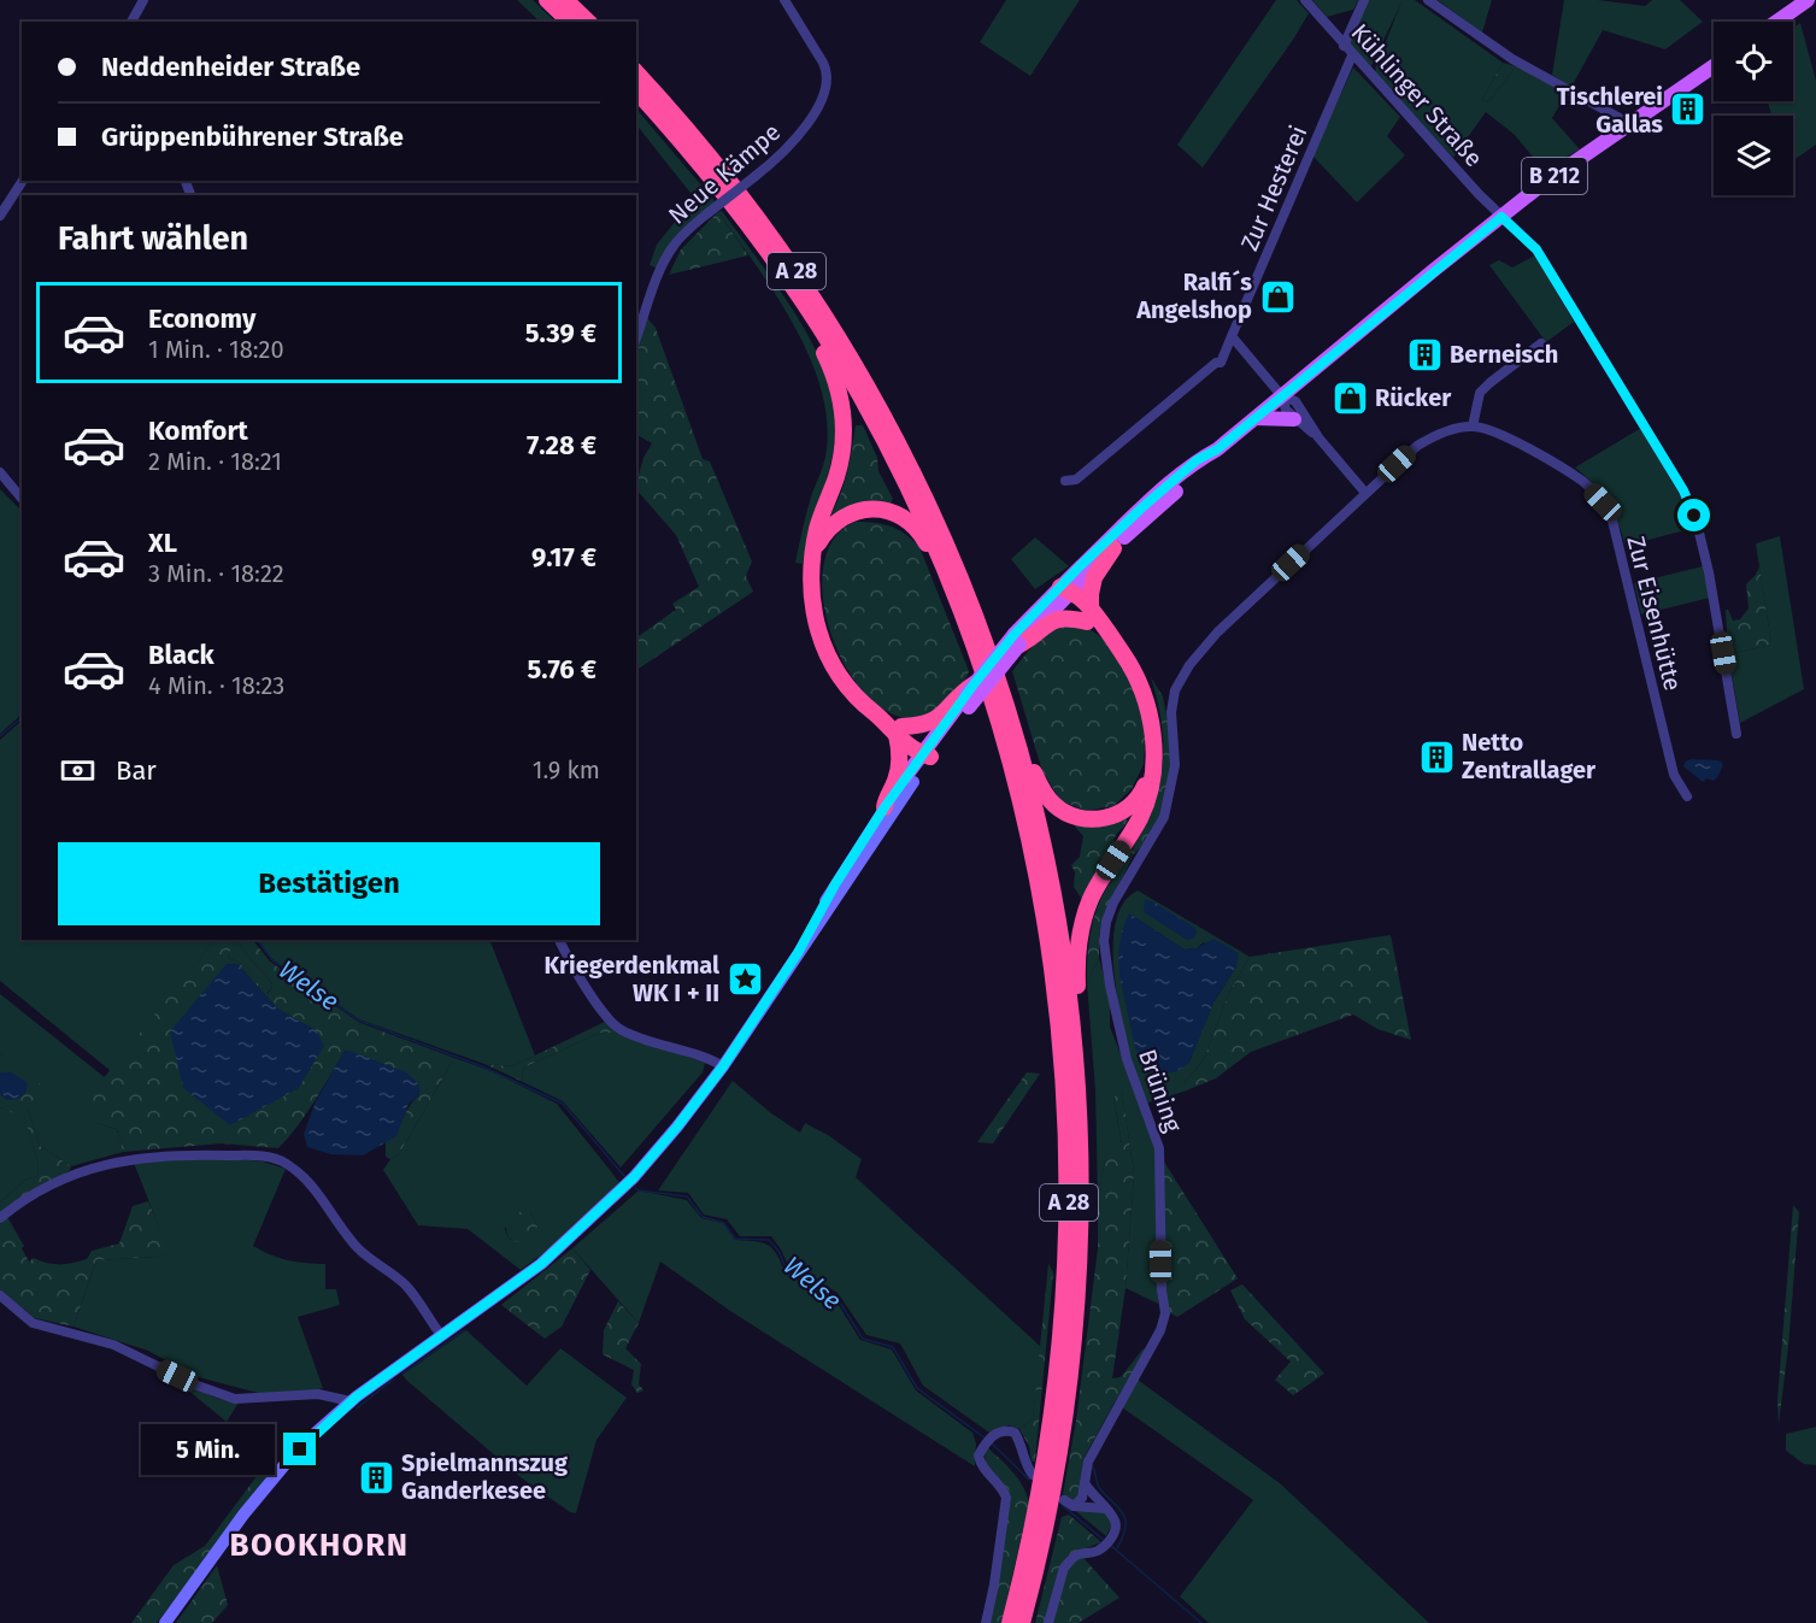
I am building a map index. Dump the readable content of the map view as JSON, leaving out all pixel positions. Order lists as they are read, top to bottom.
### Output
{
  "streets": {
    "highway": ["A 28"],
    "main road": ["B 212"],
    "street": [
      "Kühlinger Straße",
      "Neue Kämpe",
      "Zur Hesterei",
      "Zur Eisenhütte",
      "Brüning"
    ]
  },
  "crossings": [
    ["Kühlinger Straße", "B 212"],
    ["Kühlinger Straße", "Zur Hesterei"]
  ],
  "districts": ["BOOKHORN"],
  "water": ["Welse"],
  "places": {
    "building": [
      "Tischlerei Gallas",
      "Berneisch",
      "Netto Zentrallager",
      "Spielmannszug Ganderkesee"
    ],
    "shop": ["Ralfi´s Angelshop", "Rücker"],
    "place": ["Kriegerdenkmal WK I + II"]
  },
  "page": {
    "banner": ["Neddenheider Straße", "Grüppenbührener Straße"],
    "heading": "Fahrt wählen",
    "list": [
      {
        "name": "Economy",
        "note": "1 Min. · 18:20",
        "value": "5.39 €"
      },
      {
        "name": "Komfort",
        "note": "2 Min. · 18:21",
        "value": "7.28 €"
      },
      {
        "name": "XL",
        "note": "3 Min. · 18:22",
        "value": "9.17 €"
      },
      {
        "name": "Black",
        "note": "4 Min. · 18:23",
        "value": "5.76 €"
      }
    ],
    "pay": ["Bar", "1.9 km"],
    "buttons": "Bestätigen",
    "bubble": "5 Min."
  }
}
